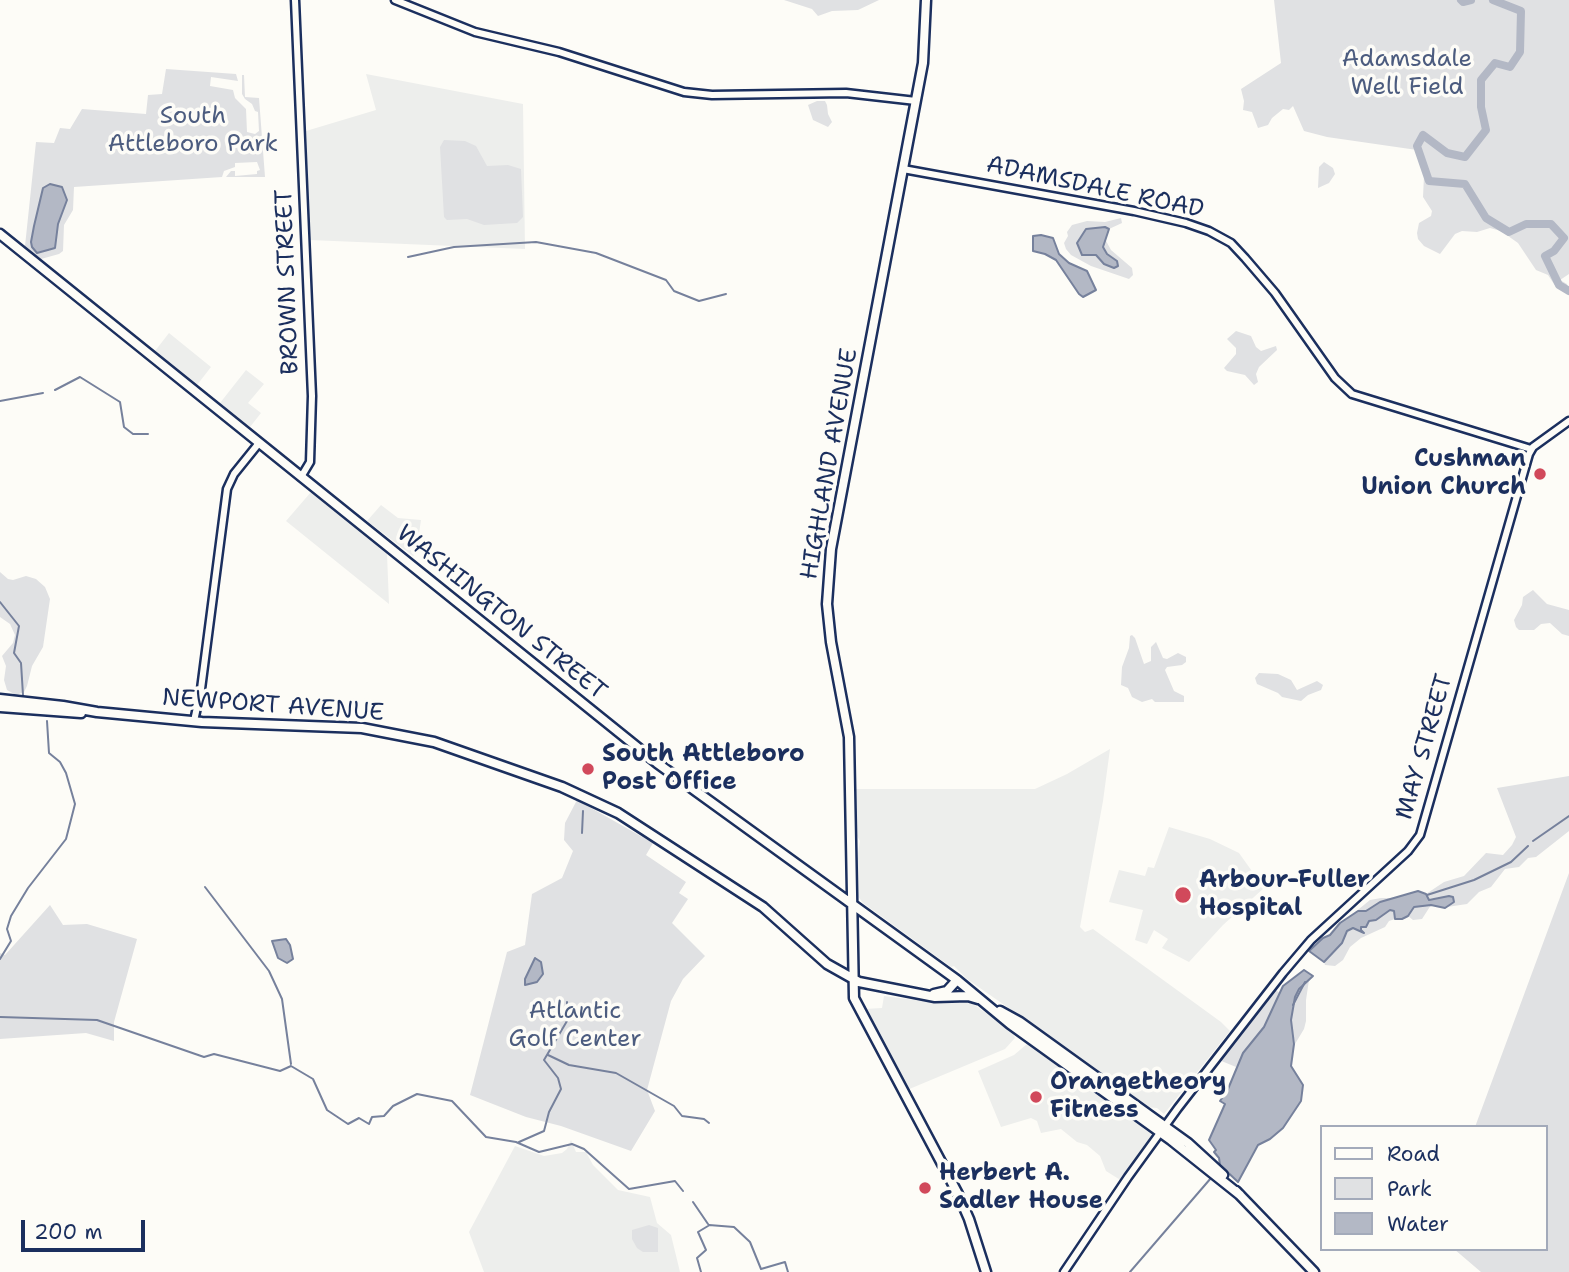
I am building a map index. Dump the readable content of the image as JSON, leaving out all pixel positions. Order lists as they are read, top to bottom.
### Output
{
  "streets": {
    "main road": ["HIGHLAND AVENUE", "WASHINGTON STREET", "NEWPORT AVENUE"],
    "street": ["ADAMSDALE ROAD", "BROWN STREET", "MAY STREET"]
  },
  "crossings": [
    ["ADAMSDALE ROAD", "HIGHLAND AVENUE"],
    ["ADAMSDALE ROAD", "MAY STREET"],
    ["BROWN STREET", "WASHINGTON STREET"],
    ["HIGHLAND AVENUE", "WASHINGTON STREET"],
    ["HIGHLAND AVENUE", "NEWPORT AVENUE"],
    ["WASHINGTON STREET", "NEWPORT AVENUE"],
    ["WASHINGTON STREET", "MAY STREET"]
  ],
  "parks": ["Adamsdale Well Field", "South Attleboro Park", "Atlantic Golf Center"],
  "places": [
    "Cushman Union Church",
    "South Attleboro Post Office",
    "Arbour-Fuller Hospital",
    "Orangetheory Fitness",
    "Herbert A. Sadler House"
  ],
  "legend": ["Road", "Park", "Water"],
  "scale_bar": "200 m"
}
